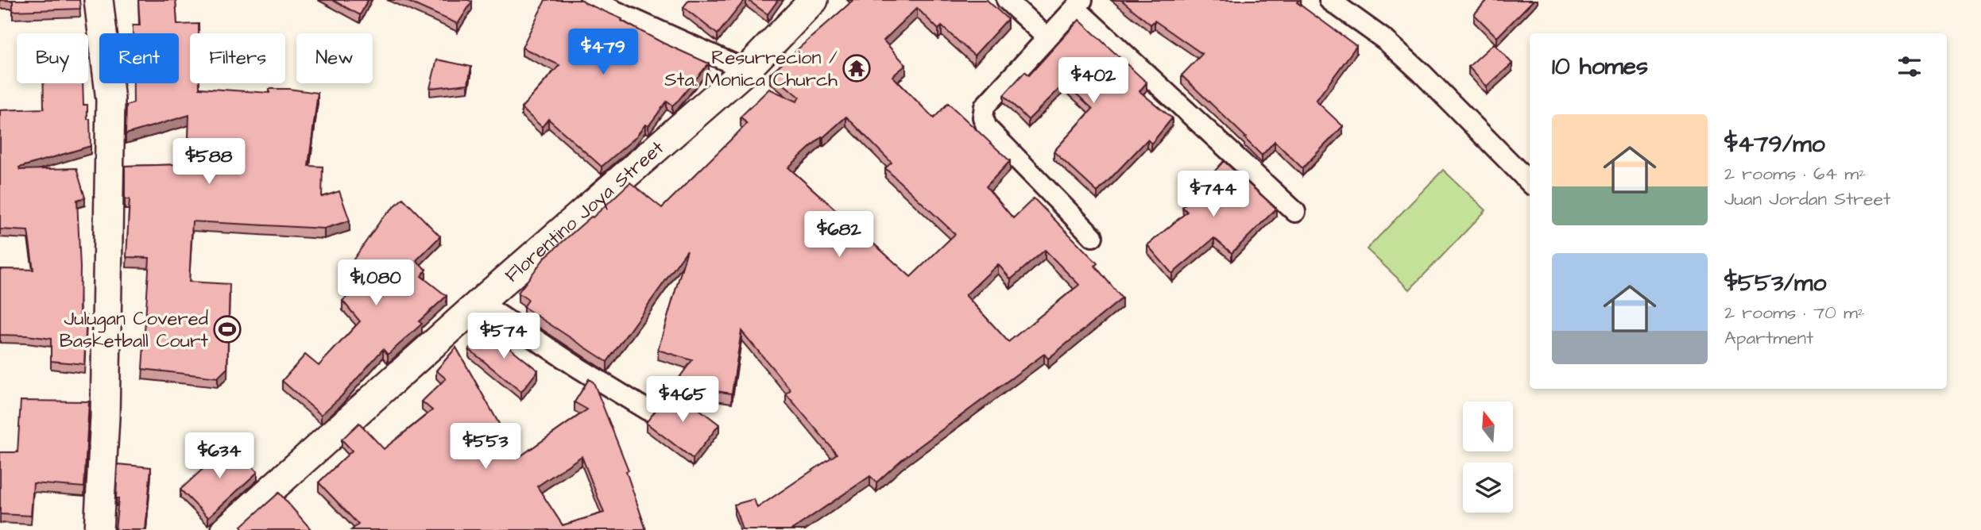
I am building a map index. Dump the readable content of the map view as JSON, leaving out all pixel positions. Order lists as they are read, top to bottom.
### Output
{
  "streets": {
    "street": ["Florentino Joya Street"]
  },
  "places": {
    "temple": ["Resurrecion / Sta. Monica Church"],
    "sports": ["Julugan Covered Basketball Court"]
  },
  "north": "top",
  "page": {
    "price": [
      "$479",
      "$402",
      "$588",
      "$744",
      "$682",
      "$1,080",
      "$574",
      "$465",
      "$553",
      "$634"
    ],
    "chip": [
      "Buy",
      "Rent",
      "Filters",
      "New"
    ],
    "heading": "10 homes",
    "list": [
      {
        "name": "$479/mo",
        "note": "2 rooms · 64 m² · Juan Jordan Street"
      },
      {
        "name": "$553/mo",
        "note": "2 rooms · 70 m² · Apartment"
      }
    ]
  }
}
